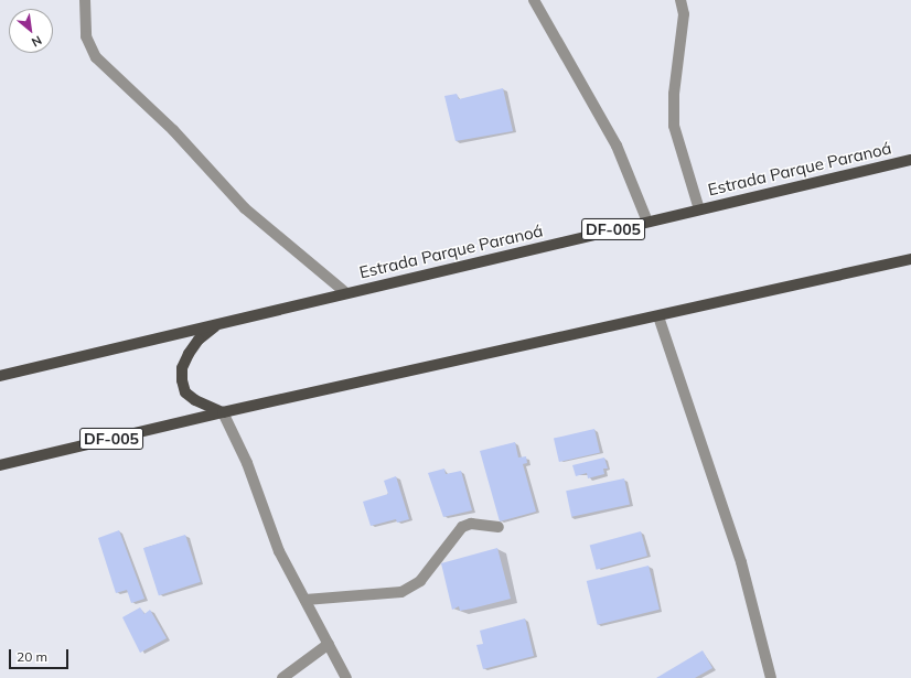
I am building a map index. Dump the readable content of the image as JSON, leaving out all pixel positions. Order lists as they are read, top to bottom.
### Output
{
  "streets": {
    "main road": ["Estrada Parque Paranoá", "DF-005"]
  },
  "scale_bar": "20 m",
  "north": "bottom right"
}
